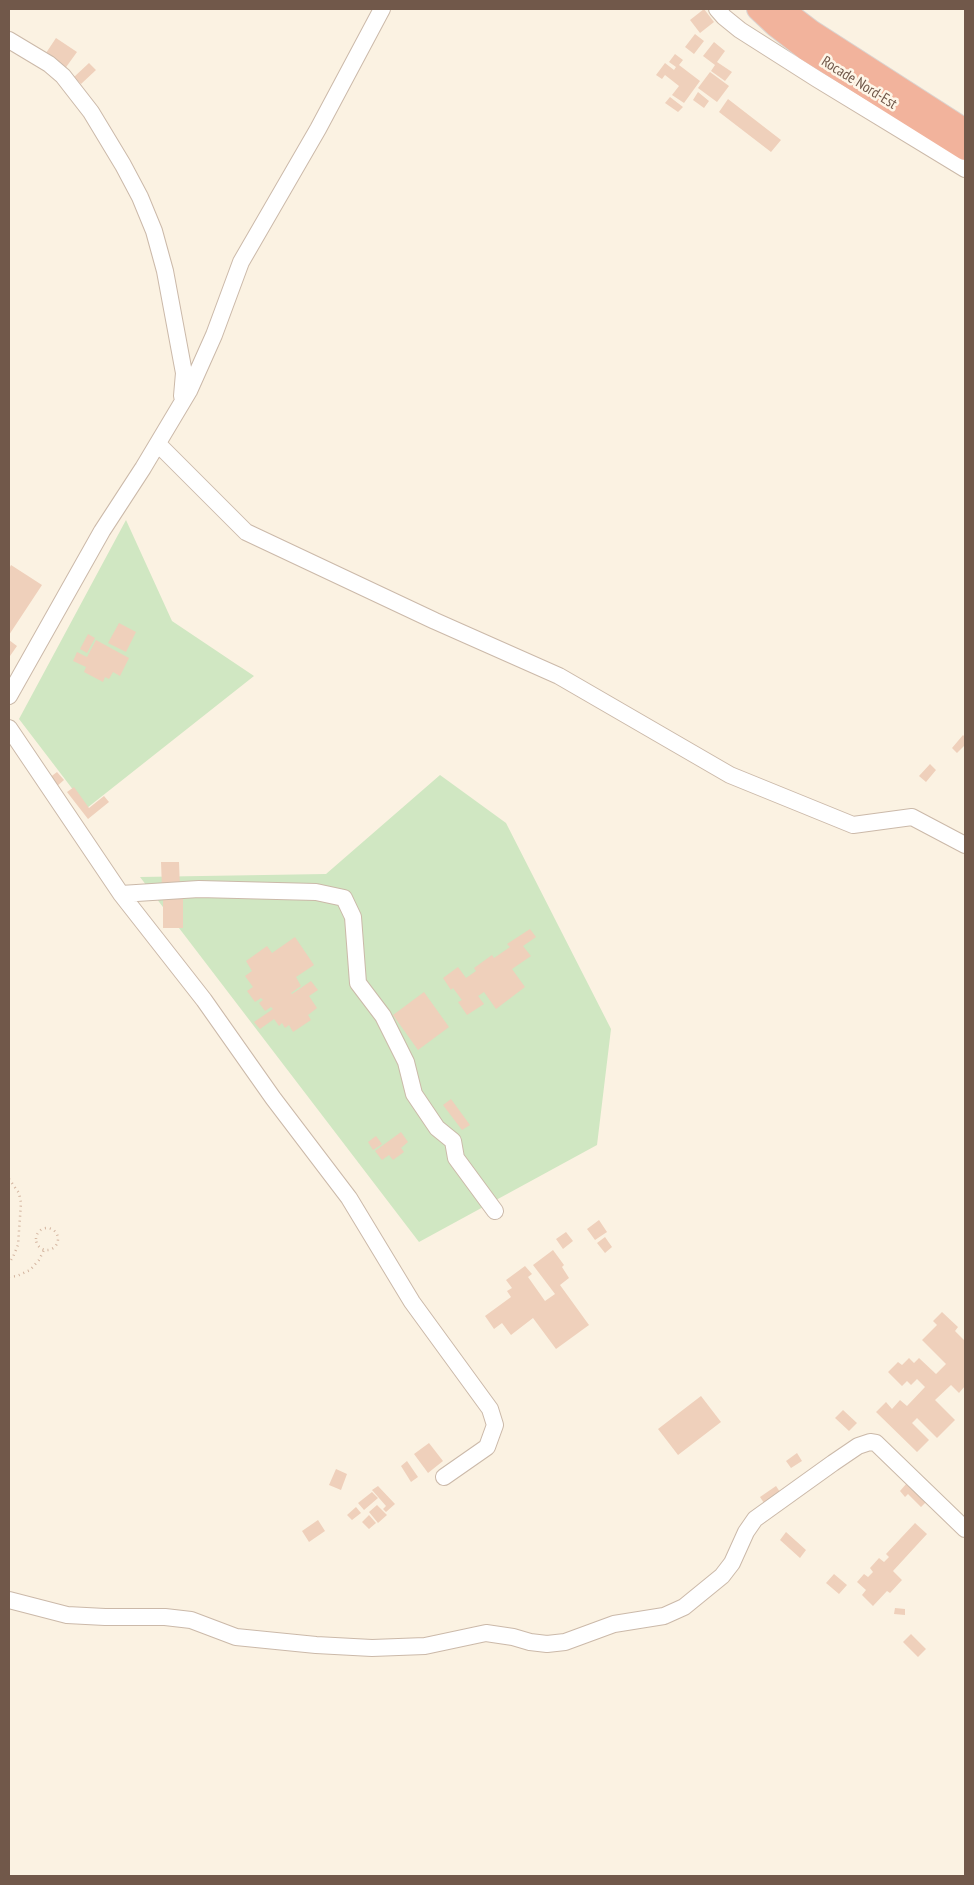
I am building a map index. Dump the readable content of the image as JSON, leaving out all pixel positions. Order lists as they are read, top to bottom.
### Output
{
  "streets": {
    "highway": ["Rocade Nord-Est"]
  }
}
